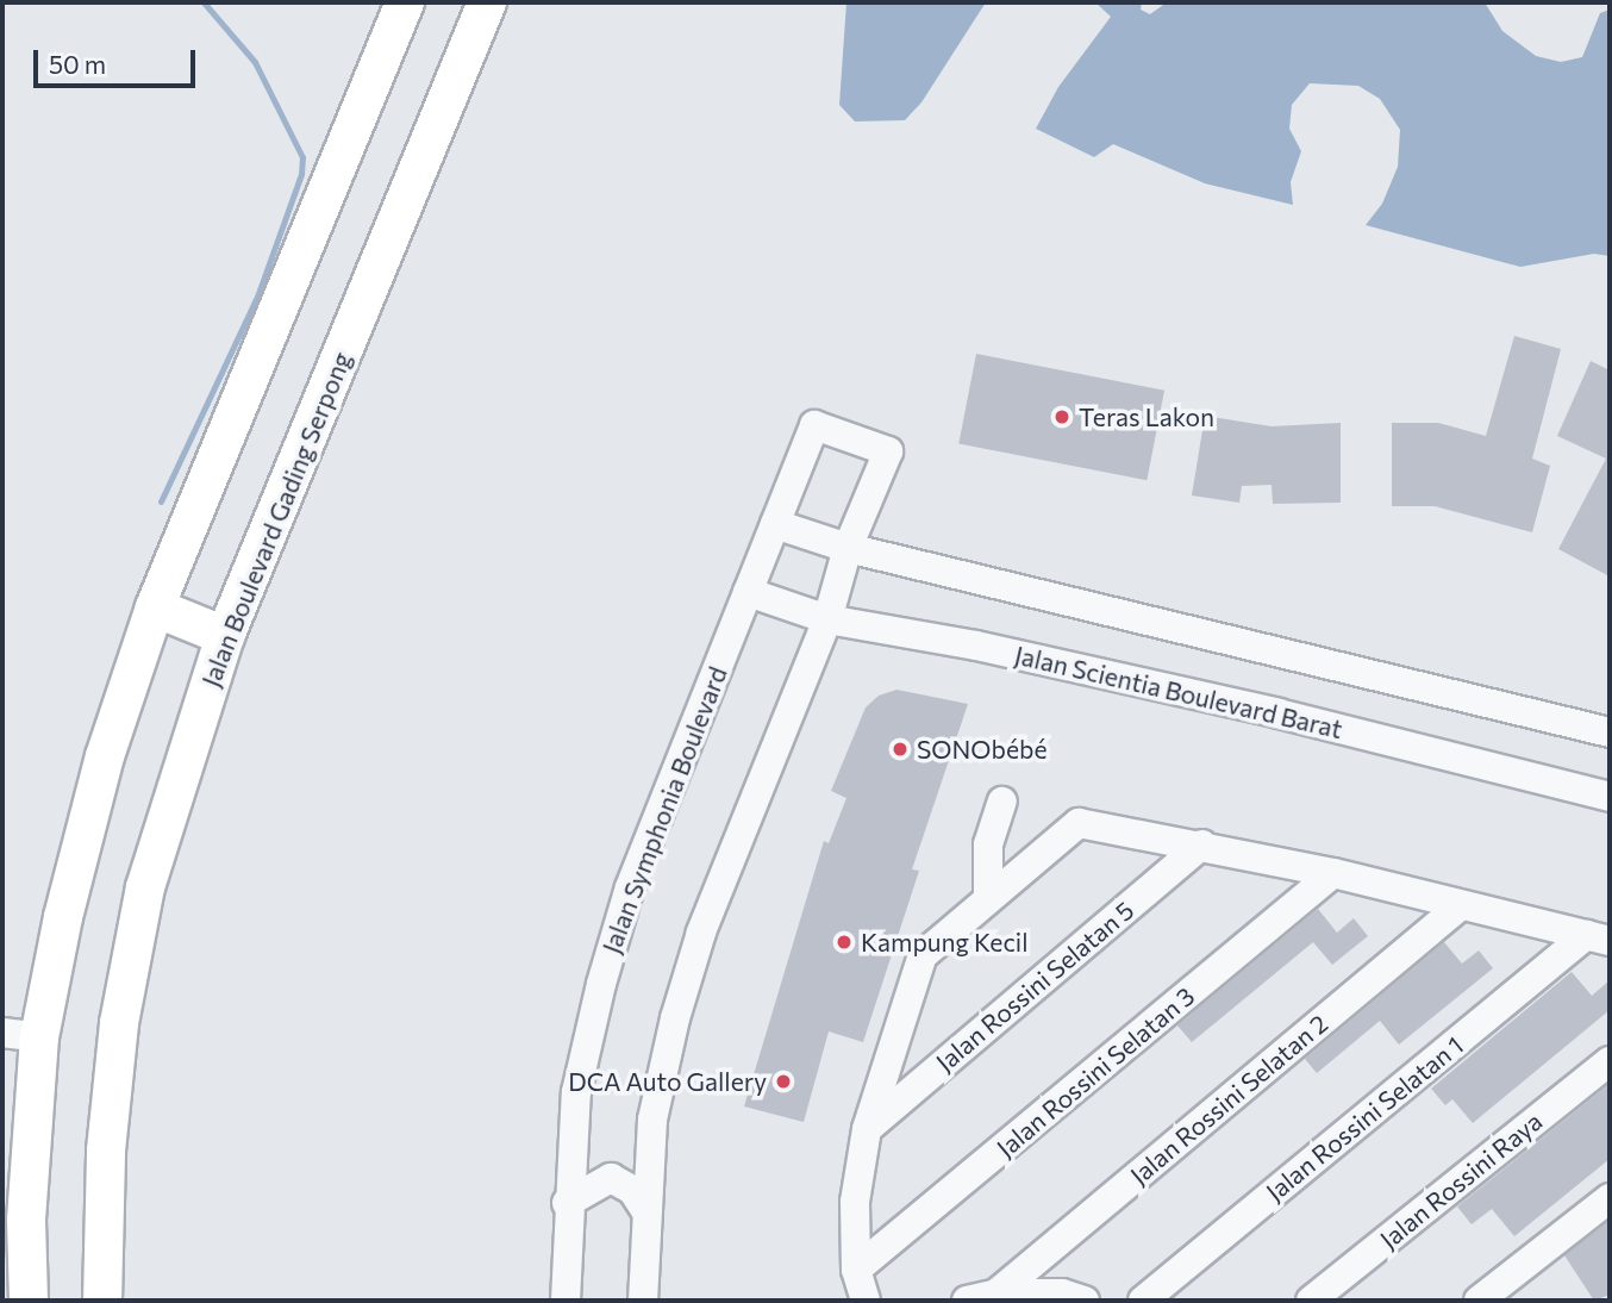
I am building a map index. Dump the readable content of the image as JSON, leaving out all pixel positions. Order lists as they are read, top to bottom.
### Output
{
  "streets": {
    "main road": ["Jalan Boulevard Gading Serpong"],
    "street": [
      "Jalan Scientia Boulevard Barat",
      "Jalan Symphonia Boulevard",
      "Jalan Rossini Selatan 5",
      "Jalan Rossini Selatan 3",
      "Jalan Rossini Selatan 2",
      "Jalan Rossini Selatan 1",
      "Jalan Rossini Raya"
    ]
  },
  "crossings": [
    ["Jalan Scientia Boulevard Barat", "Jalan Symphonia Boulevard"]
  ],
  "places": [
    "Teras Lakon",
    "SONObébé",
    "Kampung Kecil",
    "DCA Auto Gallery"
  ],
  "scale_bar": "50 m"
}
